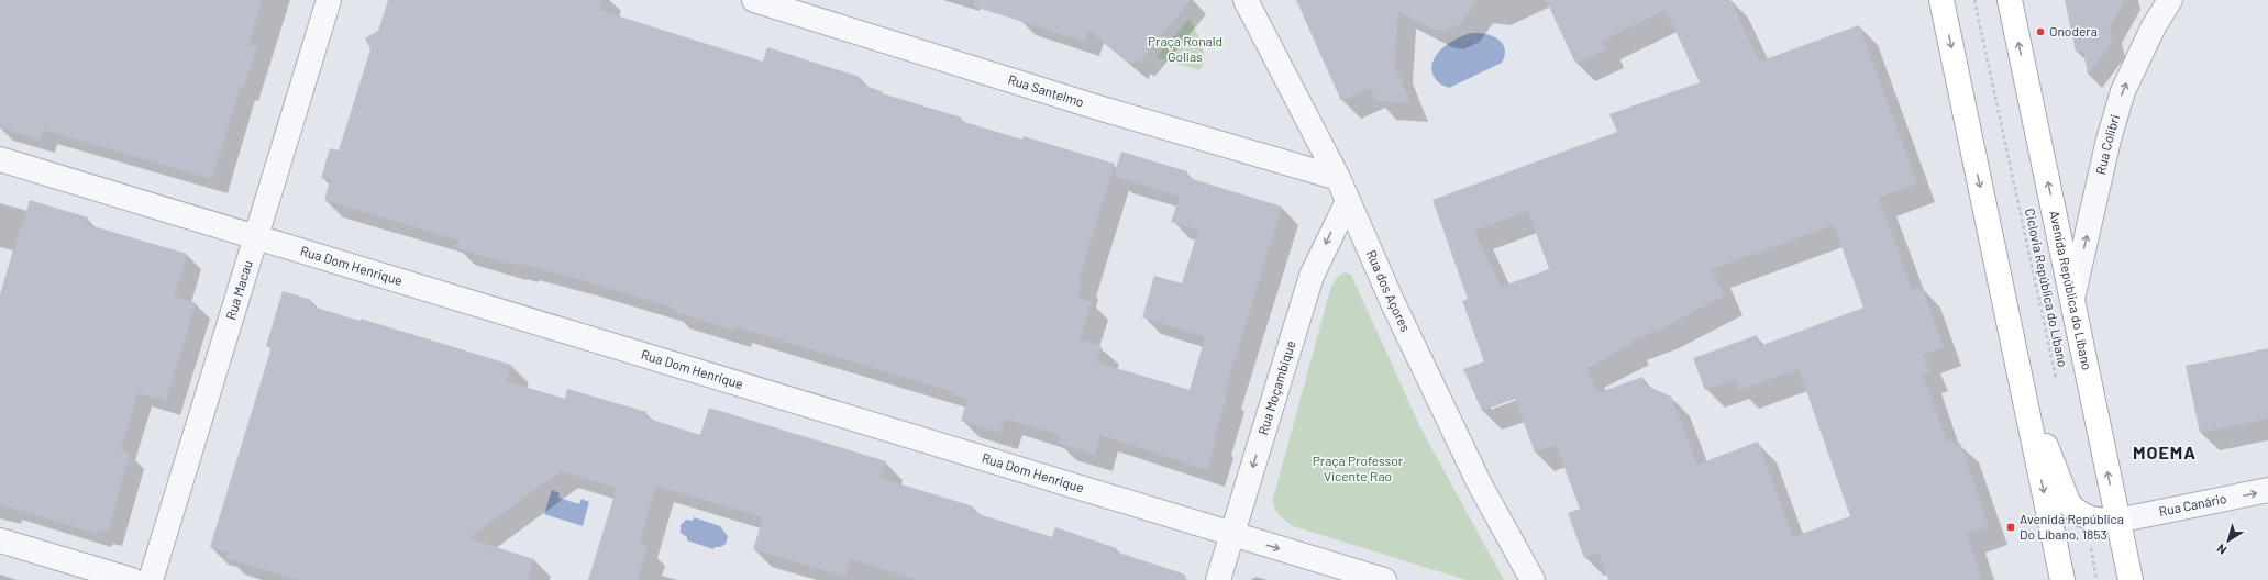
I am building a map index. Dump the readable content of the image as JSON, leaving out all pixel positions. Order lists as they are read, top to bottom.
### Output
{
  "streets": {
    "main road": ["Avenida República do Líbano"],
    "street": [
      "Rua Santelmo",
      "Rua Colibri",
      "Rua Dom Henrique",
      "Rua Macau",
      "Rua dos Açores",
      "Rua Moçambique",
      "Rua Canário"
    ],
    "path": ["Ciclovia República do Líbano"]
  },
  "crossings": [
    ["Rua Santelmo", "Rua dos Açores"],
    ["Rua Colibri", "Avenida República do Líbano"],
    ["Rua Dom Henrique", "Rua Macau"],
    ["Rua Dom Henrique", "Rua Moçambique"],
    ["Rua dos Açores", "Rua Moçambique"],
    ["Avenida República do Líbano", "Rua Canário"]
  ],
  "one_way": ["Rua Colibri", "Rua Moçambique", "Rua Canário"],
  "districts": ["MOEMA"],
  "parks": ["Praça Ronald Golias", "Praça Professor Vicente Rao"],
  "places": {
    "other": ["Onodera"],
    "transit": ["Avenida República Do Líbano, 1853"]
  },
  "north": "bottom left"
}
